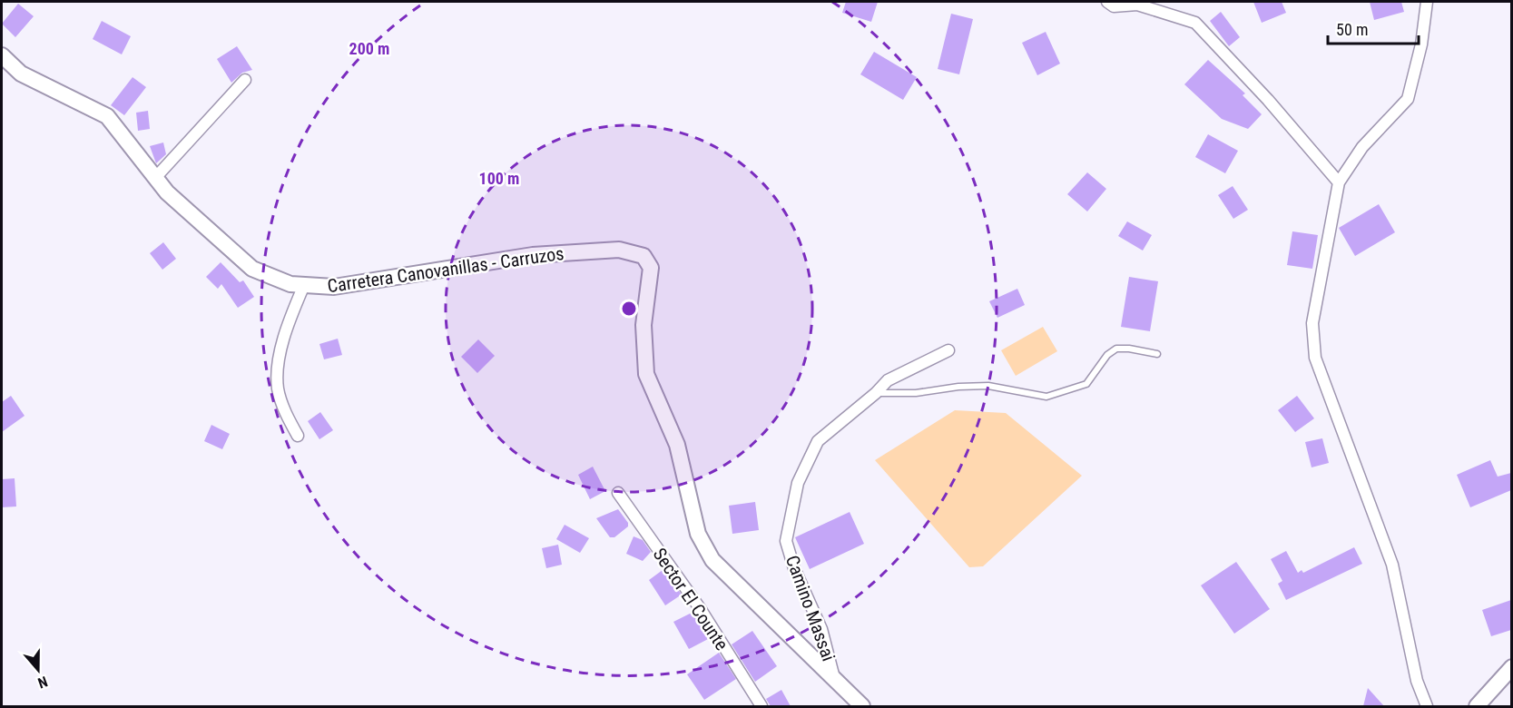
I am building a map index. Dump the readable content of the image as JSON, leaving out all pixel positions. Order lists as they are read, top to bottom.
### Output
{
  "streets": {
    "street": ["Carretera Canovanillas - Carruzos", "Sector El Counte", "Camino Massai"]
  },
  "crossings": [
    ["Carretera Canovanillas - Carruzos", "Camino Massai"]
  ],
  "scale_bar": "50 m",
  "north": "bottom",
  "rings": ["200 m", "100 m"]
}
